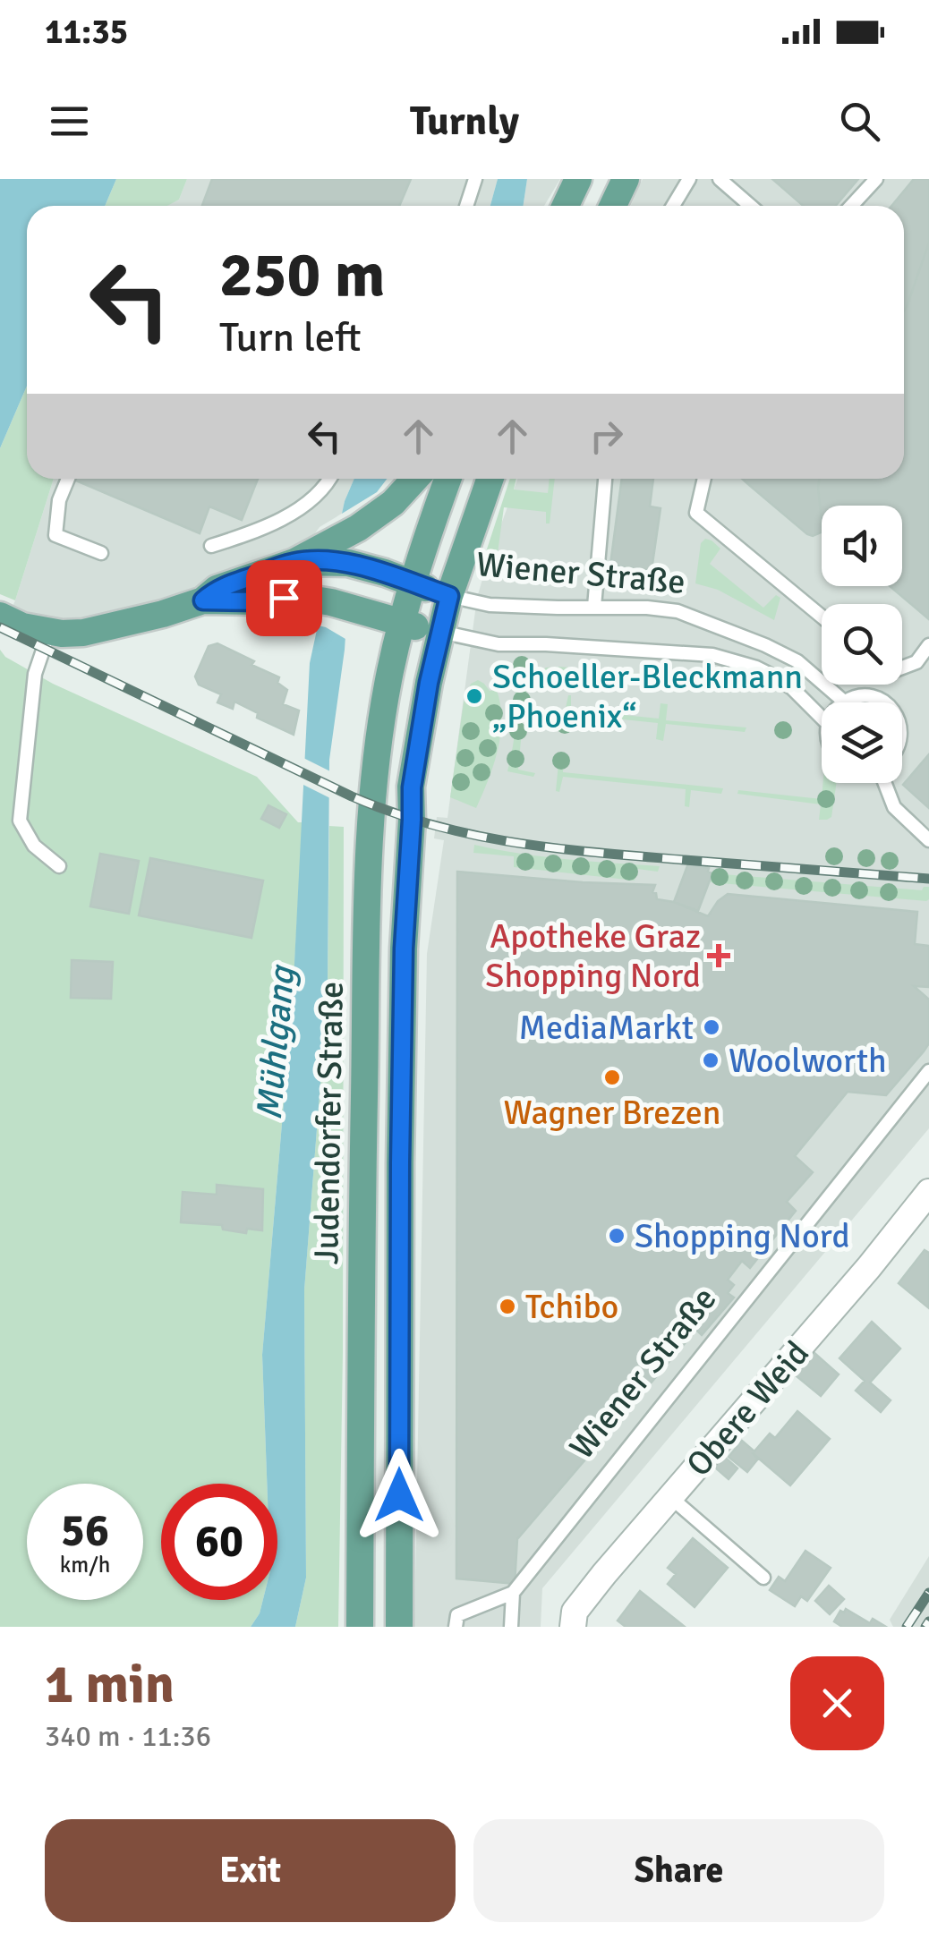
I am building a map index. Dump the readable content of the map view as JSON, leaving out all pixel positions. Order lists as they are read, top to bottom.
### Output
{
  "streets": {
    "main road": ["Wiener Straße", "Judendorfer Straße"],
    "street": ["Obere Weid"]
  },
  "water": ["Mühlgang"],
  "places": {
    "other": [
      "Schoeller-Bleckmann „Phoenix“",
      "MediaMarkt",
      "Woolworth",
      "Wagner Brezen",
      "Shopping Nord",
      "Tchibo"
    ],
    "health": ["Apotheke Graz Shopping Nord"]
  },
  "page": {
    "status": "11:35",
    "header": "Turnly",
    "turn": ["250 m", "Turn left"],
    "speed": "56 km/h",
    "limit": "60",
    "heading": ["1 min", "340 m · 11:36"],
    "buttons": ["Exit", "Share"]
  }
}
